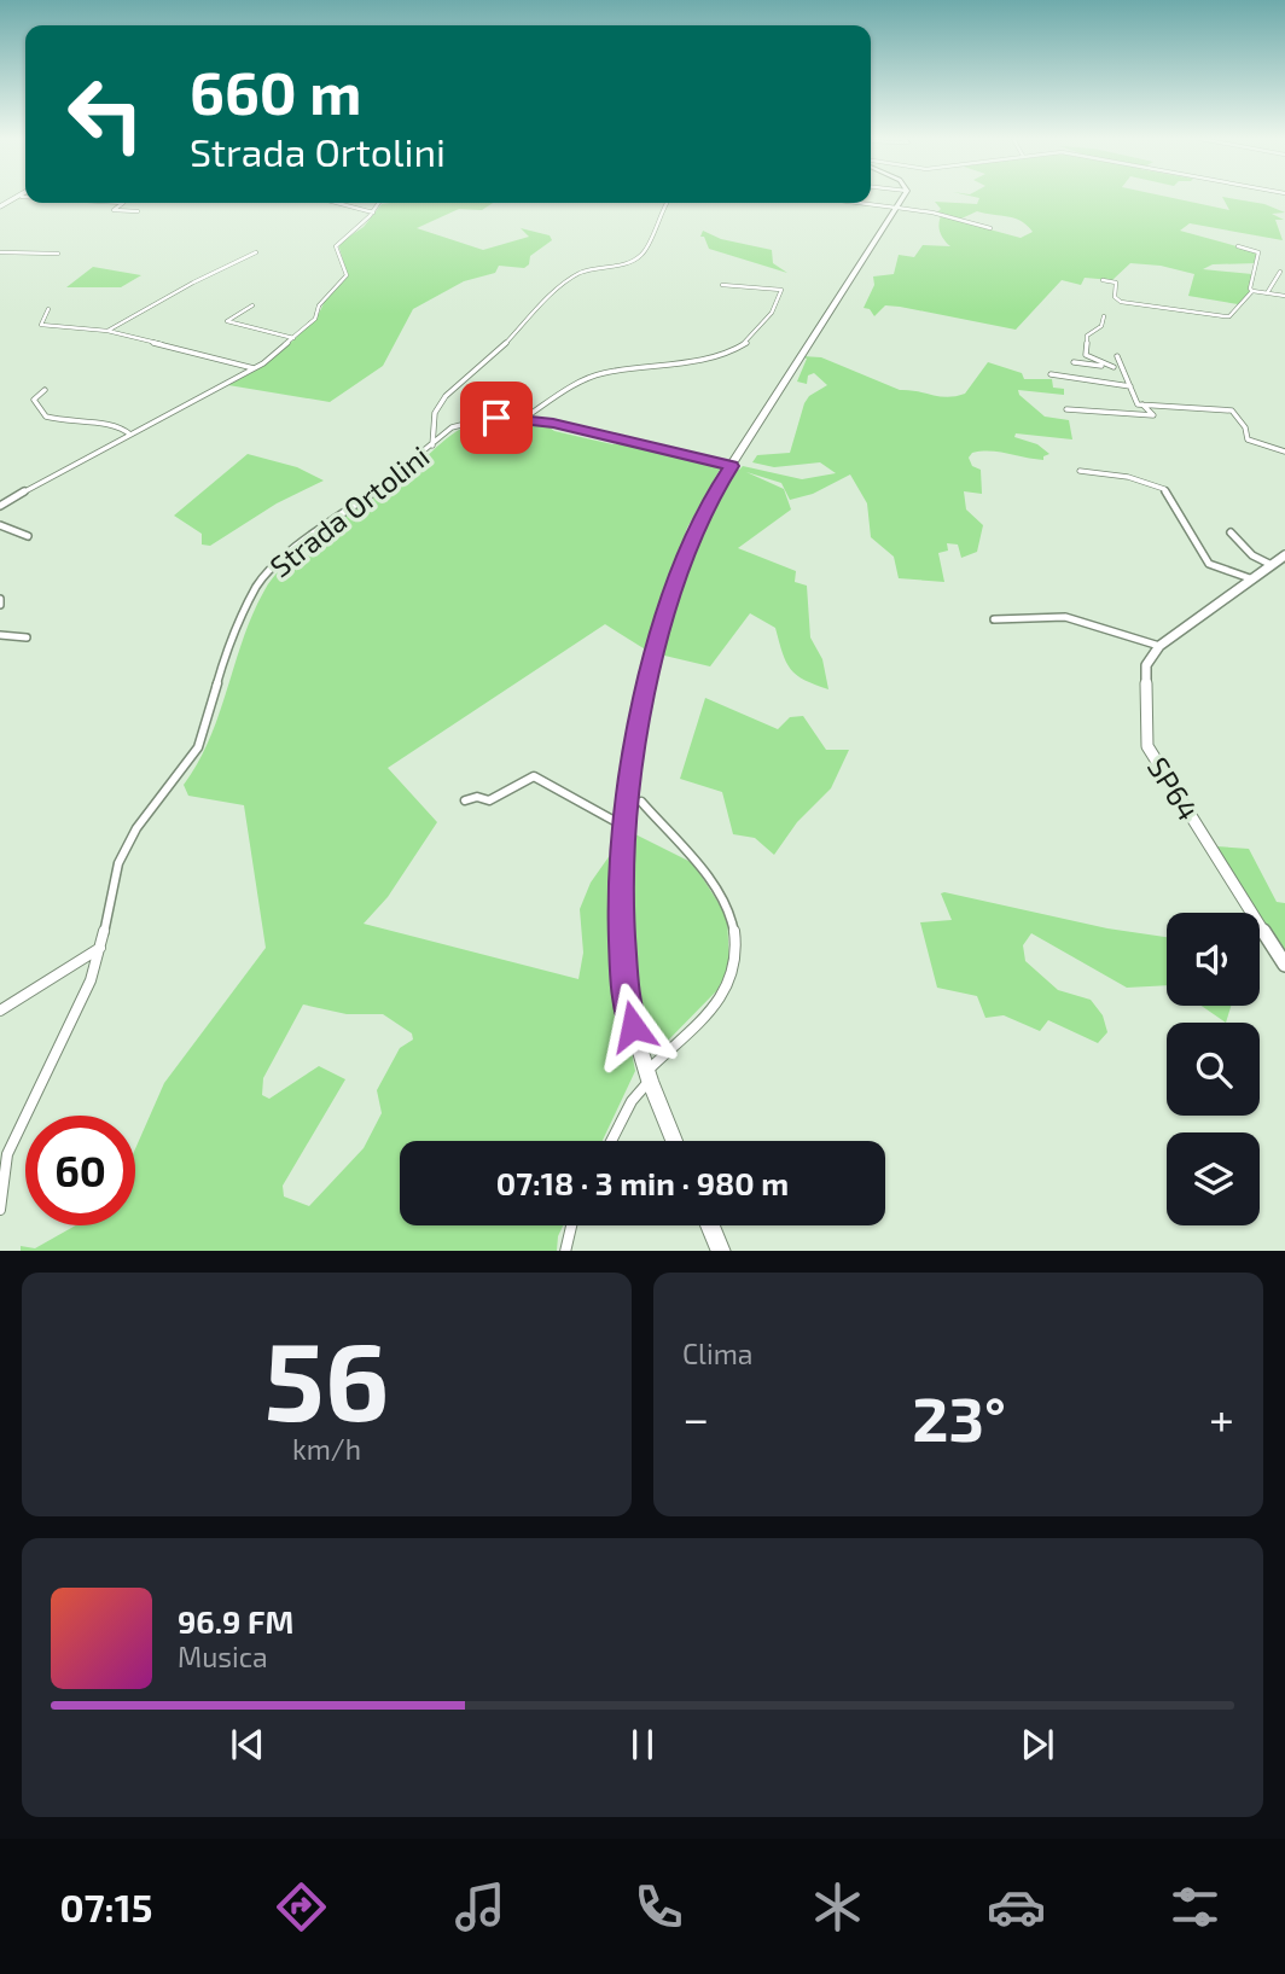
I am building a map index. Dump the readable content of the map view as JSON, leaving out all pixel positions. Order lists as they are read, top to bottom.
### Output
{
  "streets": {
    "street": ["Strada Ortolini", "SP64"]
  },
  "page": {
    "turn": ["660 m", "Strada Ortolini"],
    "limit": "60",
    "trip": "07:18 · 3 min · 980 m",
    "tile": [
      ["56", "km/h"],
      "Clima"
    ],
    "heat": ["−", "23°", "+"],
    "song": ["96.9 FM", "Musica"],
    "tabs": "07:15"
  }
}
